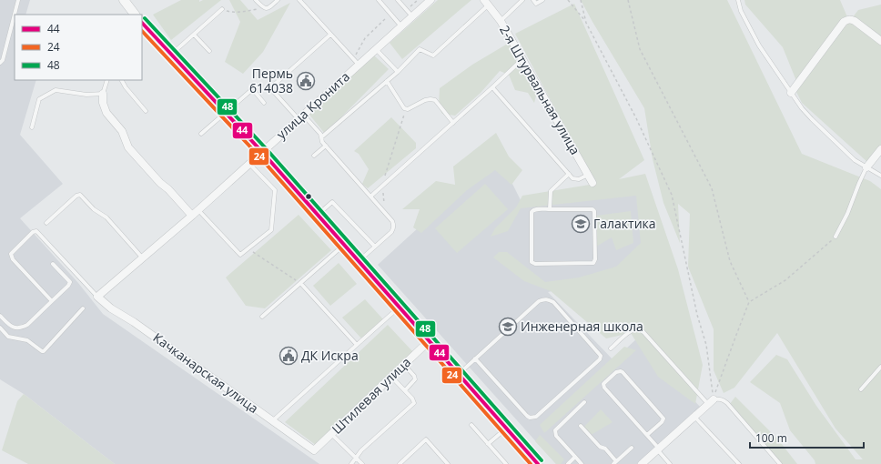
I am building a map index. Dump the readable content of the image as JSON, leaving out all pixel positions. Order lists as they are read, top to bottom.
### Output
{
  "streets": {
    "street": [
      "2-я Штурвальная улица",
      "улица Кронита",
      "Качканарская улица",
      "Штилевая улица"
    ]
  },
  "crossings": [
    ["улица Кронита", "Качканарская улица"],
    ["Качканарская улица", "Штилевая улица"]
  ],
  "places": {
    "public building": ["Пермь 614038", "ДК Искра"],
    "school or university": ["Галактика", "Инженерная школа"]
  },
  "lines": ["transit line 48", "transit line 44", "transit line 24"],
  "legend": ["44", "24", "48"],
  "scale_bar": "100 m"
}
